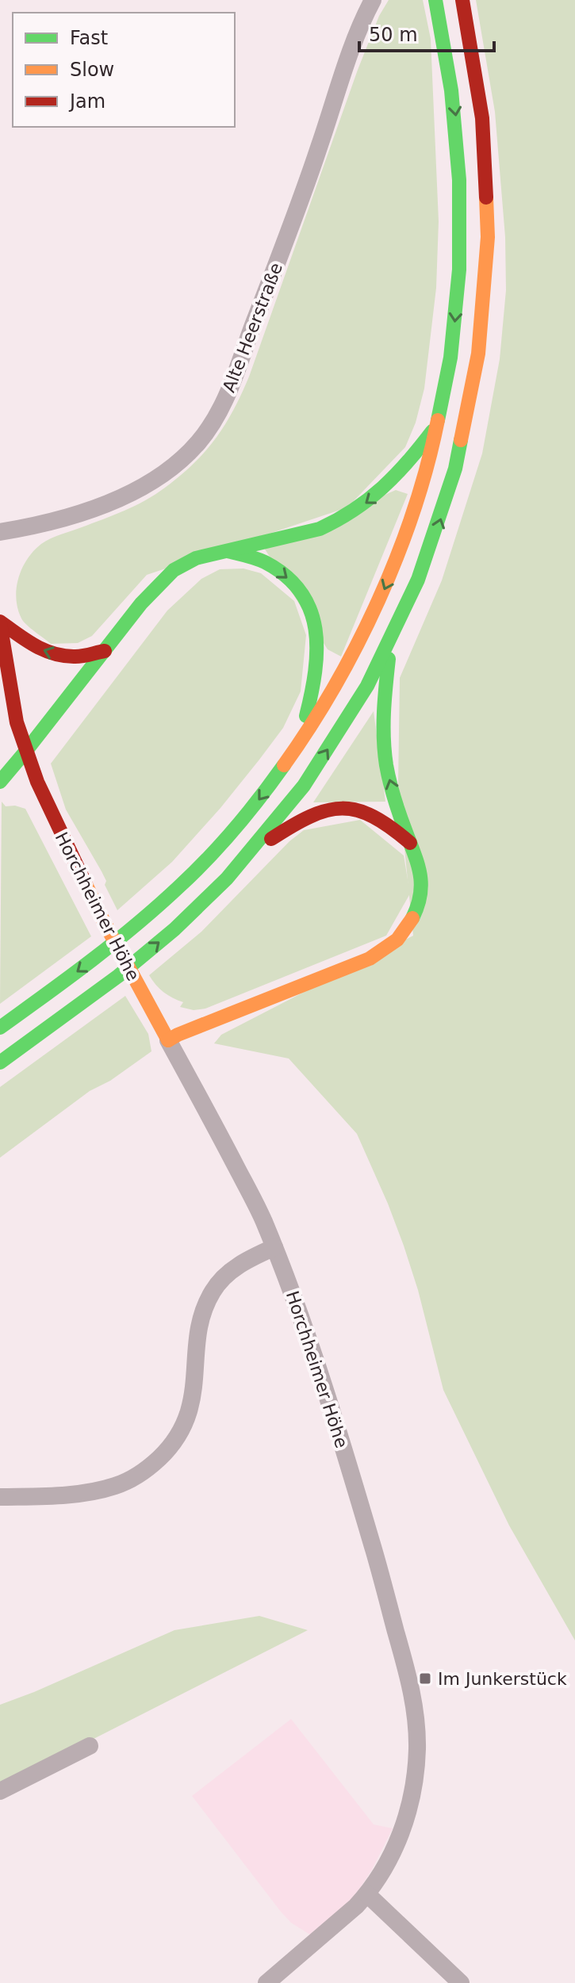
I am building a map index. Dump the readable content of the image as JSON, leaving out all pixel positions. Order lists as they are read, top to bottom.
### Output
{
  "streets": {
    "main road": ["Horchheimer Höhe"],
    "street": ["Alte Heerstraße"]
  },
  "places": {
    "transit": ["Im Junkerstück"]
  },
  "legend": ["Fast", "Slow", "Jam"],
  "scale_bar": "50 m"
}
